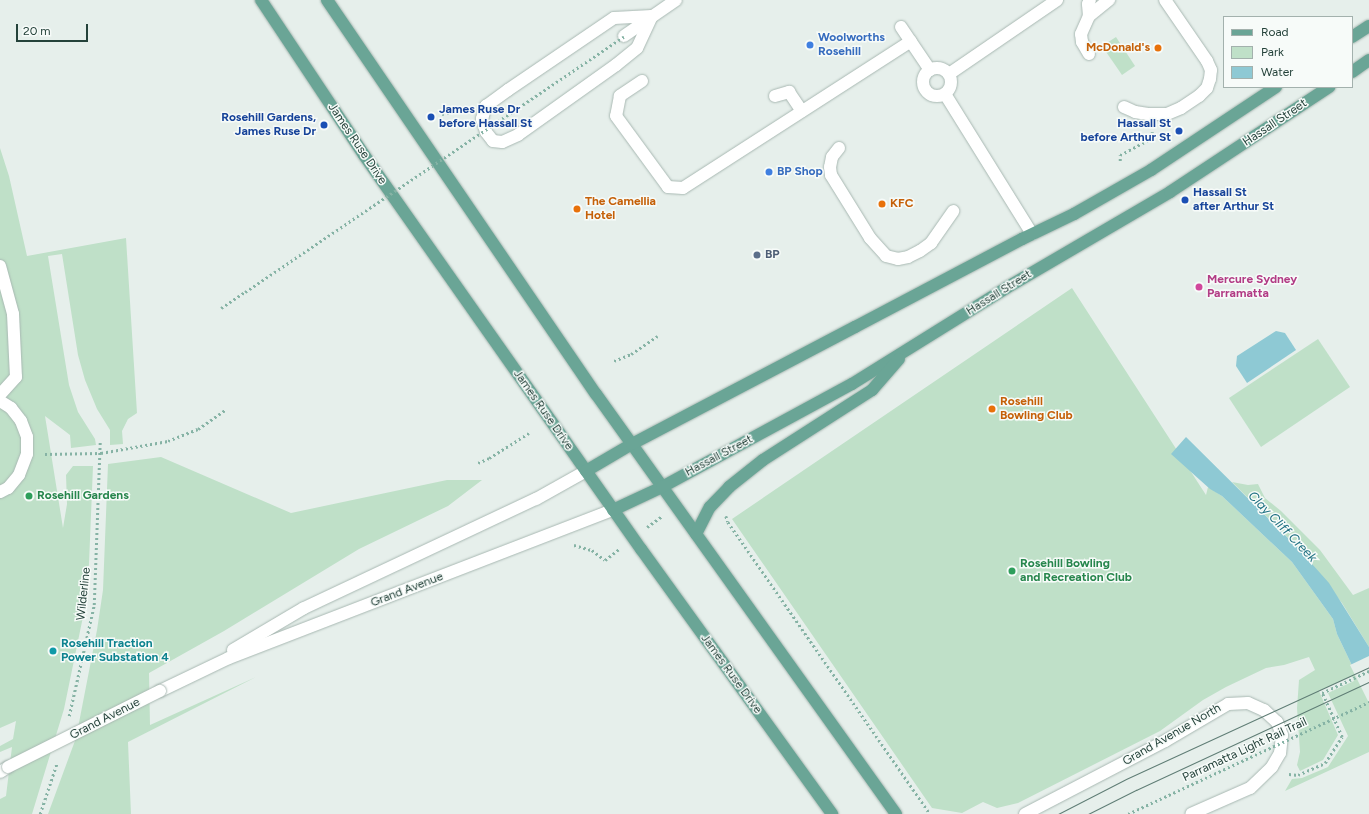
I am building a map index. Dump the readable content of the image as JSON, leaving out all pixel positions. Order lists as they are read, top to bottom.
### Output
{
  "streets": {
    "main road": ["Hassall Street", "James Ruse Drive"],
    "street": ["Grand Avenue", "Grand Avenue North"],
    "path": ["Wilderline", "Parramatta Light Rail Trail"]
  },
  "crossings": [
    ["Hassall Street", "James Ruse Drive"],
    ["Hassall Street", "Grand Avenue"],
    ["James Ruse Drive", "Grand Avenue"]
  ],
  "water": ["Clay Cliff Creek"],
  "places": [
    "Woolworths Rosehill",
    "McDonald's",
    "James Ruse Dr before Hassall St",
    "Rosehill Gardens, James Ruse Dr",
    "Hassall St before Arthur St",
    "BP Shop",
    "Hassall St after Arthur St",
    "KFC",
    "The Camellia Hotel",
    "BP",
    "Mercure Sydney Parramatta",
    "Rosehill Bowling Club",
    "Rosehill Gardens",
    "Rosehill Bowling and Recreation Club",
    "Rosehill Traction Power Substation 4"
  ],
  "legend": ["Road", "Park", "Water"],
  "scale_bar": "20 m"
}
